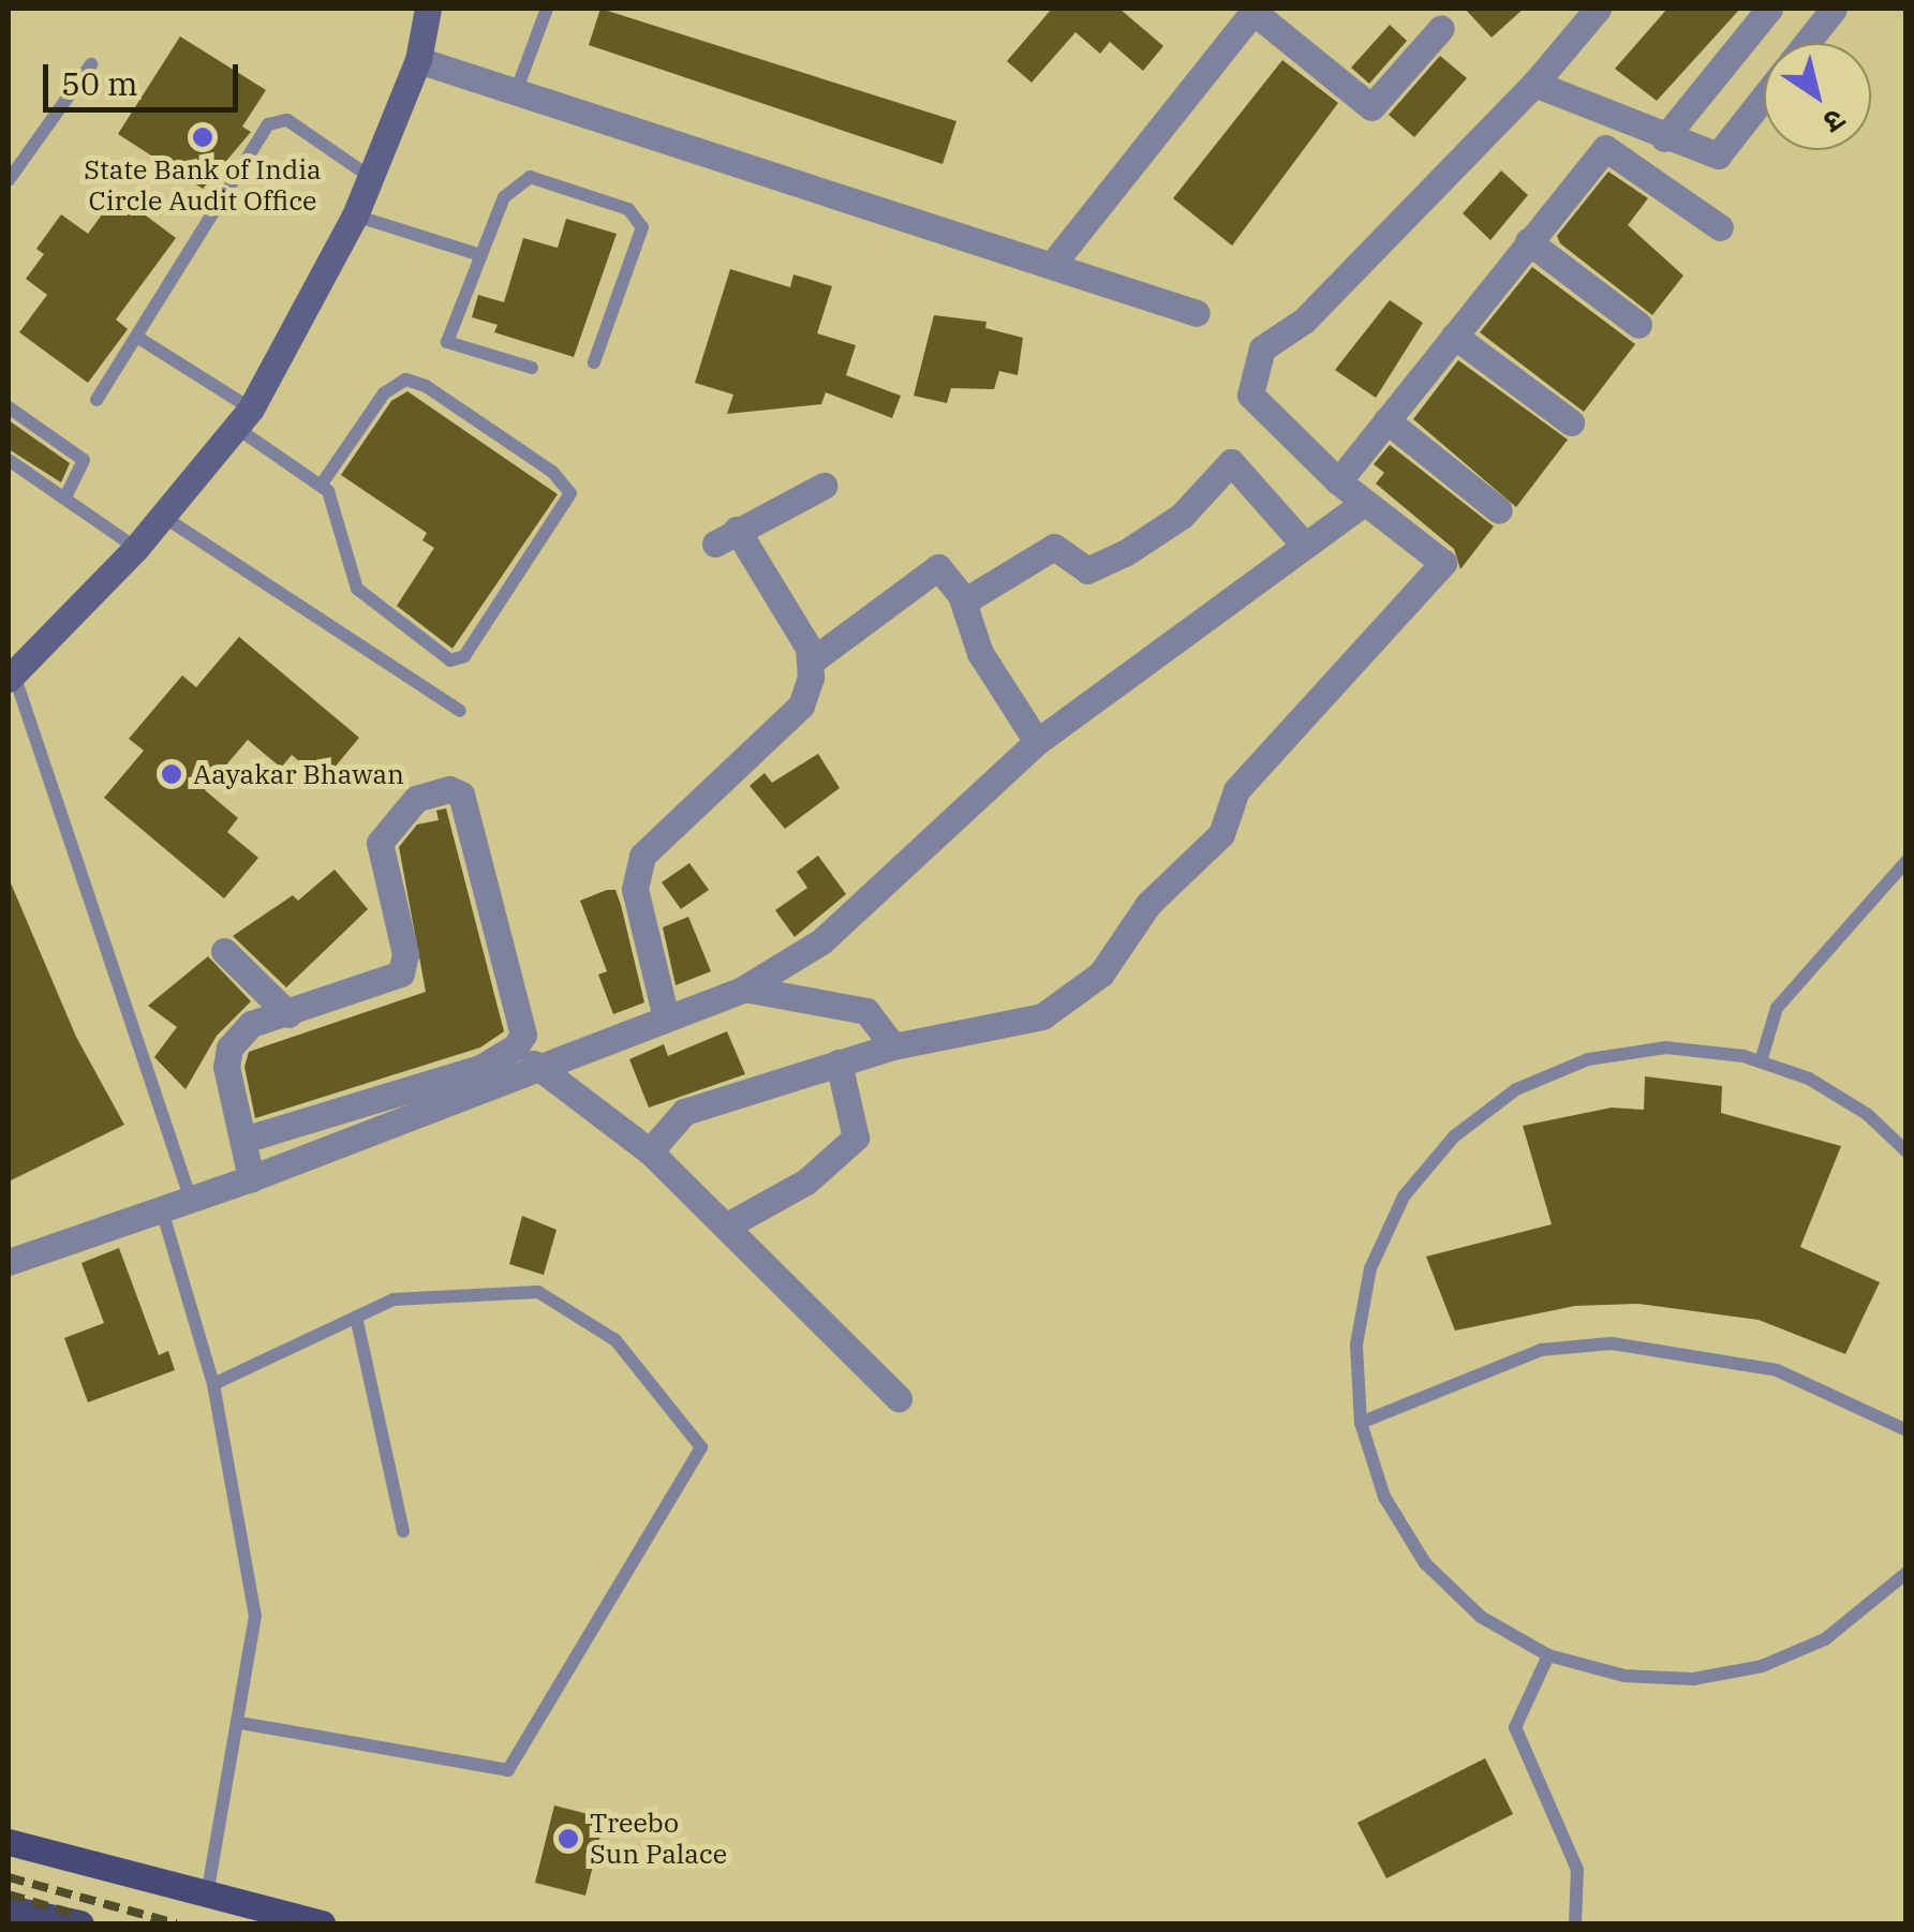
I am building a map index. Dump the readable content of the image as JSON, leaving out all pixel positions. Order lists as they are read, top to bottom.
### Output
{
  "places": ["State Bank of India Circle Audit Office", "Aayakar Bhawan", "Treebo Sun Palace"],
  "scale_bar": "50 m",
  "north": "bottom right"
}
